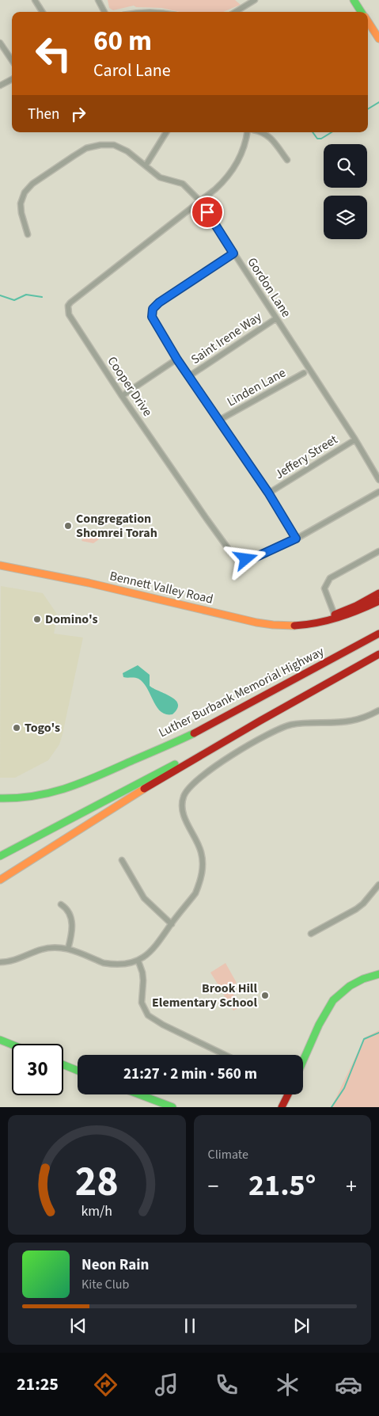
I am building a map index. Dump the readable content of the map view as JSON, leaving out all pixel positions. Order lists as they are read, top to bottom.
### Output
{
  "streets": {
    "main road": ["Bennett Valley Road", "Luther Burbank Memorial Highway"],
    "street": [
      "Gordon Lane",
      "Saint Irene Way",
      "Cooper Drive",
      "Linden Lane",
      "Jeffery Street"
    ]
  },
  "crossings": [
    ["Gordon Lane", "Saint Irene Way"],
    ["Gordon Lane", "Cooper Drive"],
    ["Gordon Lane", "Jeffery Street"]
  ],
  "places": [
    "Congregation Shomrei Torah",
    "Domino's",
    "Togo's",
    "Brook Hill Elementary School"
  ],
  "page": {
    "turn": ["60 m", "Carol Lane"],
    "then": "Then",
    "limit": "30",
    "trip": "21:27 · 2 min · 560 m",
    "tile": "Climate",
    "heat": ["−", "21.5°", "+"],
    "song": ["Neon Rain", "Kite Club"],
    "tabs": "21:25",
    "gauge": ["28", "km/h"]
  }
}
